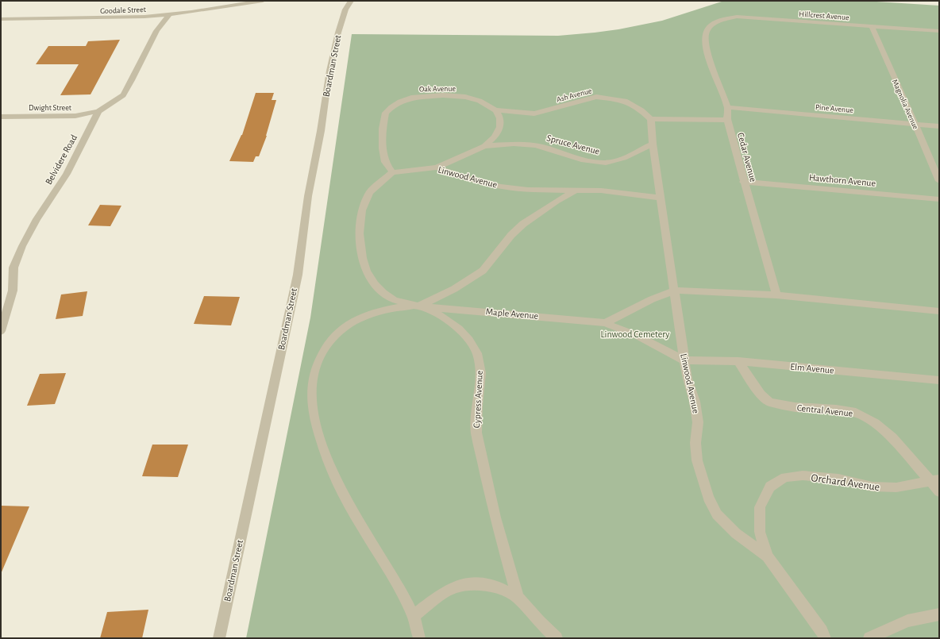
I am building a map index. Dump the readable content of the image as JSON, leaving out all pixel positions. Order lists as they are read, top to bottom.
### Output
{
  "streets": {
    "street": [
      "Goodale Street",
      "Hillcrest Avenue",
      "Boardman Street",
      "Oak Avenue",
      "Ash Avenue",
      "Magnolia Avenue",
      "Dwight Street",
      "Pine Avenue",
      "Spruce Avenue",
      "Cedar Avenue",
      "Belvidere Road",
      "Linwood Avenue",
      "Hawthorn Avenue",
      "Maple Avenue",
      "Elm Avenue",
      "Cypress Avenue",
      "Central Avenue",
      "Orchard Avenue"
    ]
  },
  "crossings": [
    ["Hillcrest Avenue", "Magnolia Avenue"],
    ["Hillcrest Avenue", "Cedar Avenue"],
    ["Oak Avenue", "Ash Avenue"],
    ["Oak Avenue", "Linwood Avenue"],
    ["Ash Avenue", "Linwood Avenue"],
    ["Magnolia Avenue", "Pine Avenue"],
    ["Dwight Street", "Belvidere Road"],
    ["Pine Avenue", "Cedar Avenue"],
    ["Spruce Avenue", "Linwood Avenue"],
    ["Cedar Avenue", "Hawthorn Avenue"],
    ["Linwood Avenue", "Maple Avenue"],
    ["Linwood Avenue", "Elm Avenue"],
    ["Linwood Avenue", "Cypress Avenue"],
    ["Linwood Avenue", "Orchard Avenue"],
    ["Maple Avenue", "Elm Avenue"],
    ["Maple Avenue", "Cypress Avenue"],
    ["Elm Avenue", "Central Avenue"],
    ["Central Avenue", "Orchard Avenue"]
  ],
  "parks": ["Linwood Cemetery"]
}
